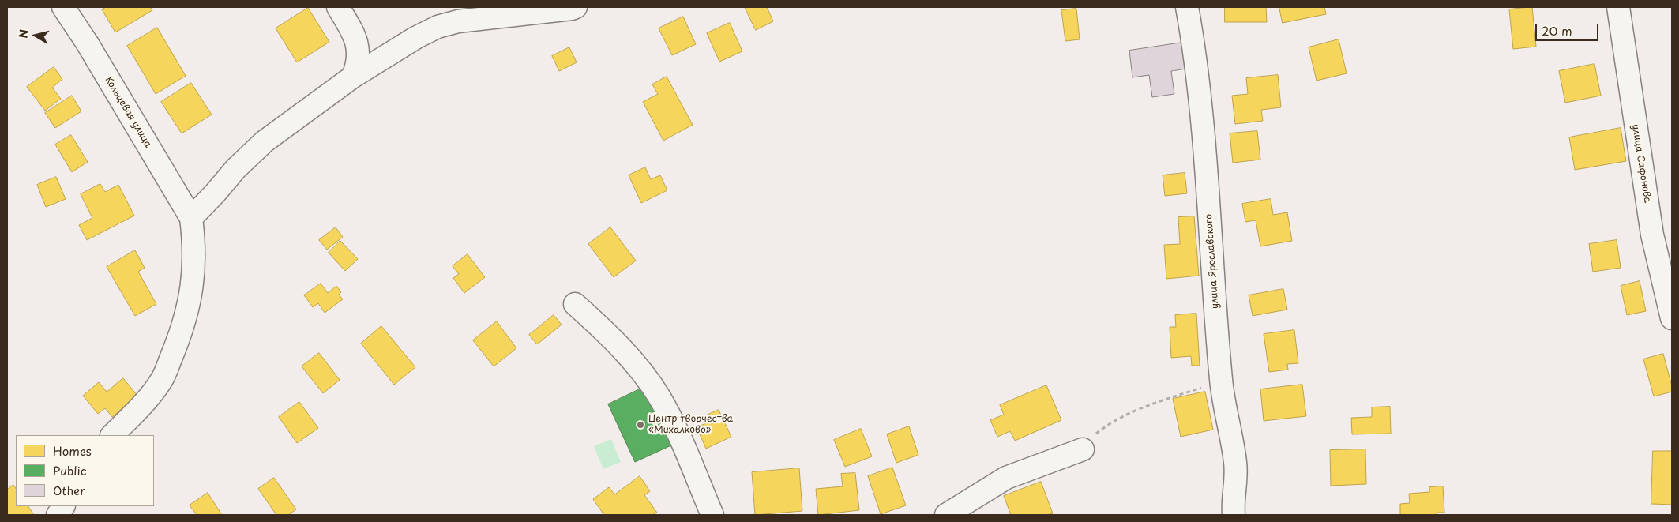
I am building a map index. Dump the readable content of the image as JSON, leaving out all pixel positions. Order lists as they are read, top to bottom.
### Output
{
  "streets": {
    "street": ["Кольцевая улица", "улица Сафонова", "улица Ярославского"]
  },
  "places": ["Центр творчества «Михалково»"],
  "legend": ["Homes", "Public", "Other"],
  "scale_bar": "20 m",
  "north": "left"
}
